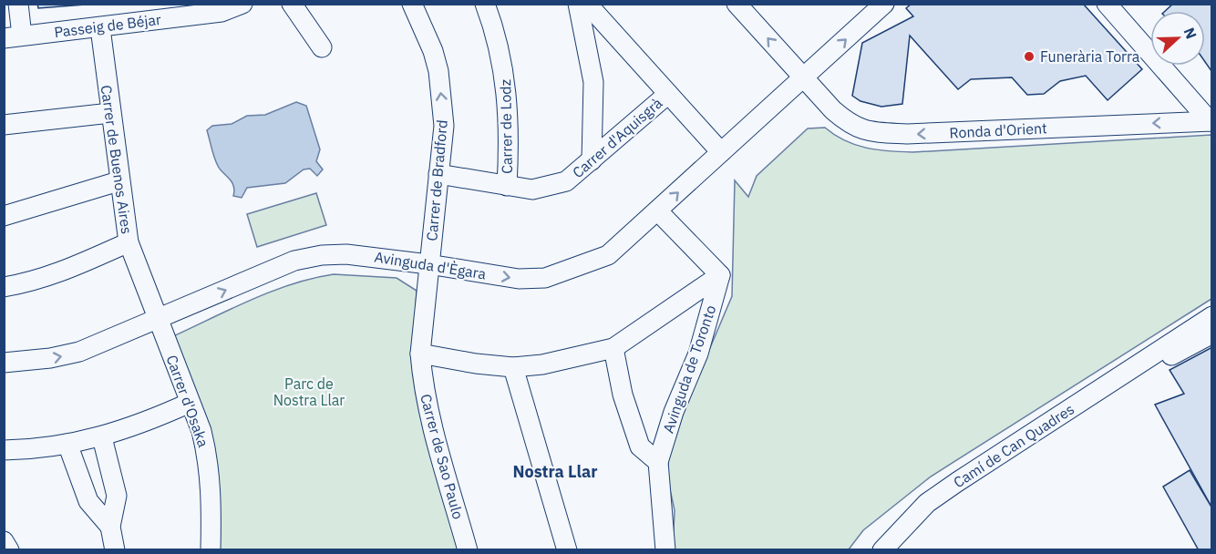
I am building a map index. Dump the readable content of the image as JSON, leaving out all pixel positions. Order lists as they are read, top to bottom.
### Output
{
  "streets": {
    "street": [
      "Passeig de Béjar",
      "Carrer de Lodz",
      "Ronda d'Orient",
      "Carrer d'Aquisgrà",
      "Carrer de Buenos Aires",
      "Carrer de Bradford",
      "Avinguda d'Ègara",
      "Avinguda de Toronto",
      "Carrer d'Osaka",
      "Camí de Can Quadres",
      "Carrer de Sao Paulo"
    ]
  },
  "crossings": [
    ["Passeig de Béjar", "Carrer de Buenos Aires"],
    ["Carrer de Lodz", "Carrer d'Aquisgrà"],
    ["Ronda d'Orient", "Avinguda d'Ègara"],
    ["Carrer d'Aquisgrà", "Carrer de Bradford"],
    ["Carrer de Buenos Aires", "Avinguda d'Ègara"],
    ["Carrer de Buenos Aires", "Carrer d'Osaka"],
    ["Carrer de Bradford", "Avinguda d'Ègara"],
    ["Carrer de Bradford", "Carrer de Sao Paulo"],
    ["Avinguda d'Ègara", "Carrer d'Osaka"],
    ["Avinguda d'Ègara", "Carrer de Sao Paulo"]
  ],
  "one_way": ["Ronda d'Orient"],
  "districts": ["Nostra Llar"],
  "parks": ["Parc de Nostra Llar"],
  "places": ["Funerària Torra"],
  "north": "right"
}
